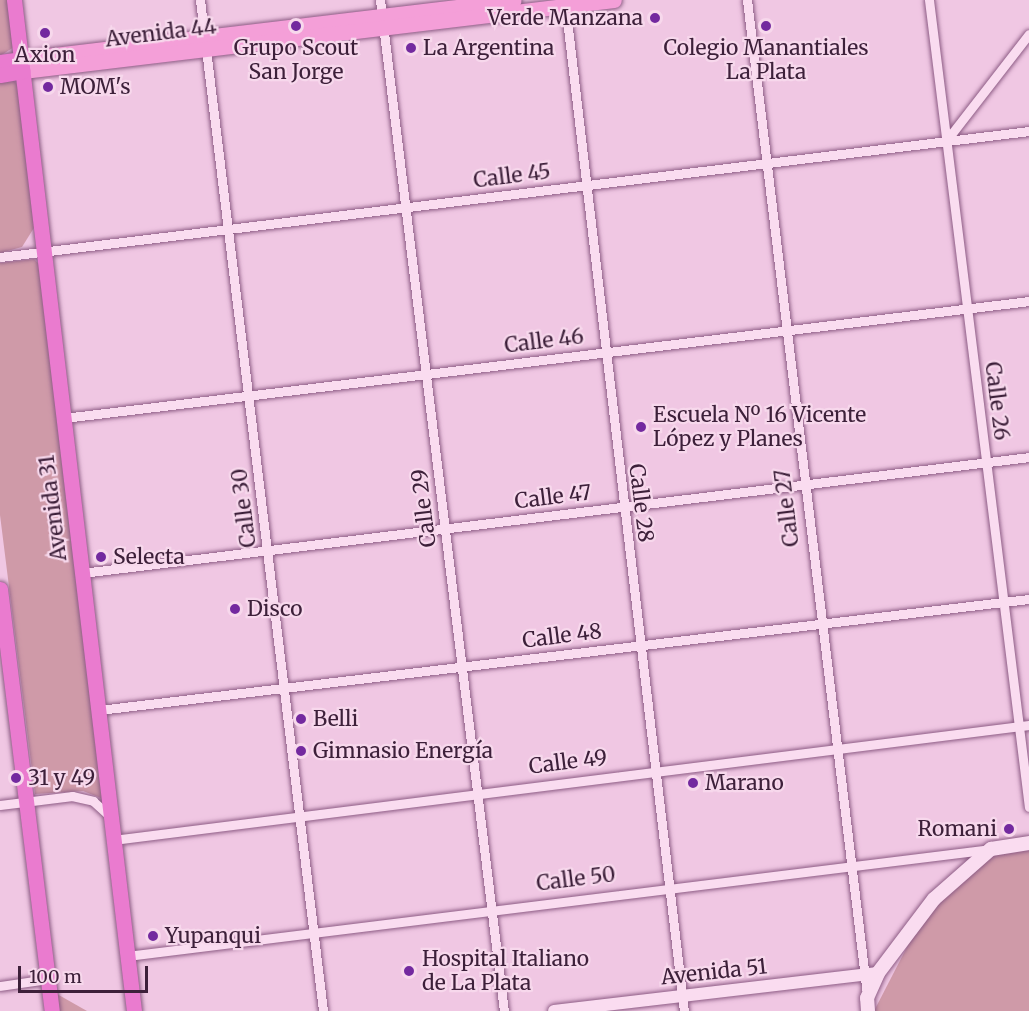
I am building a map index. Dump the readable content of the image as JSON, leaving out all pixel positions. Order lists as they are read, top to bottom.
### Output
{
  "streets": {
    "highway": ["Avenida 44", "Avenida 31"],
    "main road": ["Calle 50"],
    "street": [
      "Calle 45",
      "Calle 46",
      "Calle 26",
      "Calle 47",
      "Calle 28",
      "Calle 30",
      "Calle 29",
      "Calle 27",
      "Calle 48",
      "Calle 49",
      "Avenida 51"
    ]
  },
  "crossings": [
    ["Avenida 44", "Calle 28"],
    ["Avenida 44", "Avenida 31"],
    ["Avenida 44", "Calle 30"],
    ["Avenida 44", "Calle 29"],
    ["Calle 45", "Calle 26"],
    ["Calle 45", "Calle 28"],
    ["Calle 45", "Avenida 31"],
    ["Calle 45", "Calle 30"],
    ["Calle 45", "Calle 29"],
    ["Calle 45", "Calle 27"],
    ["Calle 46", "Calle 26"],
    ["Calle 46", "Calle 28"],
    ["Calle 46", "Avenida 31"],
    ["Calle 46", "Calle 30"],
    ["Calle 46", "Calle 29"],
    ["Calle 46", "Calle 27"],
    ["Calle 26", "Calle 47"],
    ["Calle 26", "Calle 48"],
    ["Calle 26", "Calle 49"],
    ["Calle 47", "Calle 28"],
    ["Calle 47", "Avenida 31"],
    ["Calle 47", "Calle 30"],
    ["Calle 47", "Calle 29"],
    ["Calle 47", "Calle 27"],
    ["Calle 28", "Calle 48"],
    ["Calle 28", "Calle 49"],
    ["Calle 28", "Calle 50"],
    ["Calle 28", "Avenida 51"],
    ["Avenida 31", "Calle 48"],
    ["Avenida 31", "Calle 49"],
    ["Avenida 31", "Calle 50"],
    ["Calle 30", "Calle 48"],
    ["Calle 30", "Calle 49"],
    ["Calle 30", "Calle 50"],
    ["Calle 29", "Calle 48"],
    ["Calle 29", "Calle 49"],
    ["Calle 29", "Calle 50"],
    ["Calle 27", "Calle 48"],
    ["Calle 27", "Calle 49"],
    ["Calle 27", "Calle 50"],
    ["Calle 27", "Avenida 51"]
  ],
  "places": [
    "Verde Manzana",
    "Grupo Scout San Jorge",
    "Colegio Manantiales La Plata",
    "Axion",
    "La Argentina",
    "MOM's",
    "Escuela Nº 16 Vicente López y Planes",
    "Selecta",
    "Disco",
    "Belli",
    "Gimnasio Energía",
    "31 y 49",
    "Marano",
    "Romani",
    "Yupanqui",
    "Hospital Italiano de La Plata"
  ],
  "scale_bar": "100 m"
}
